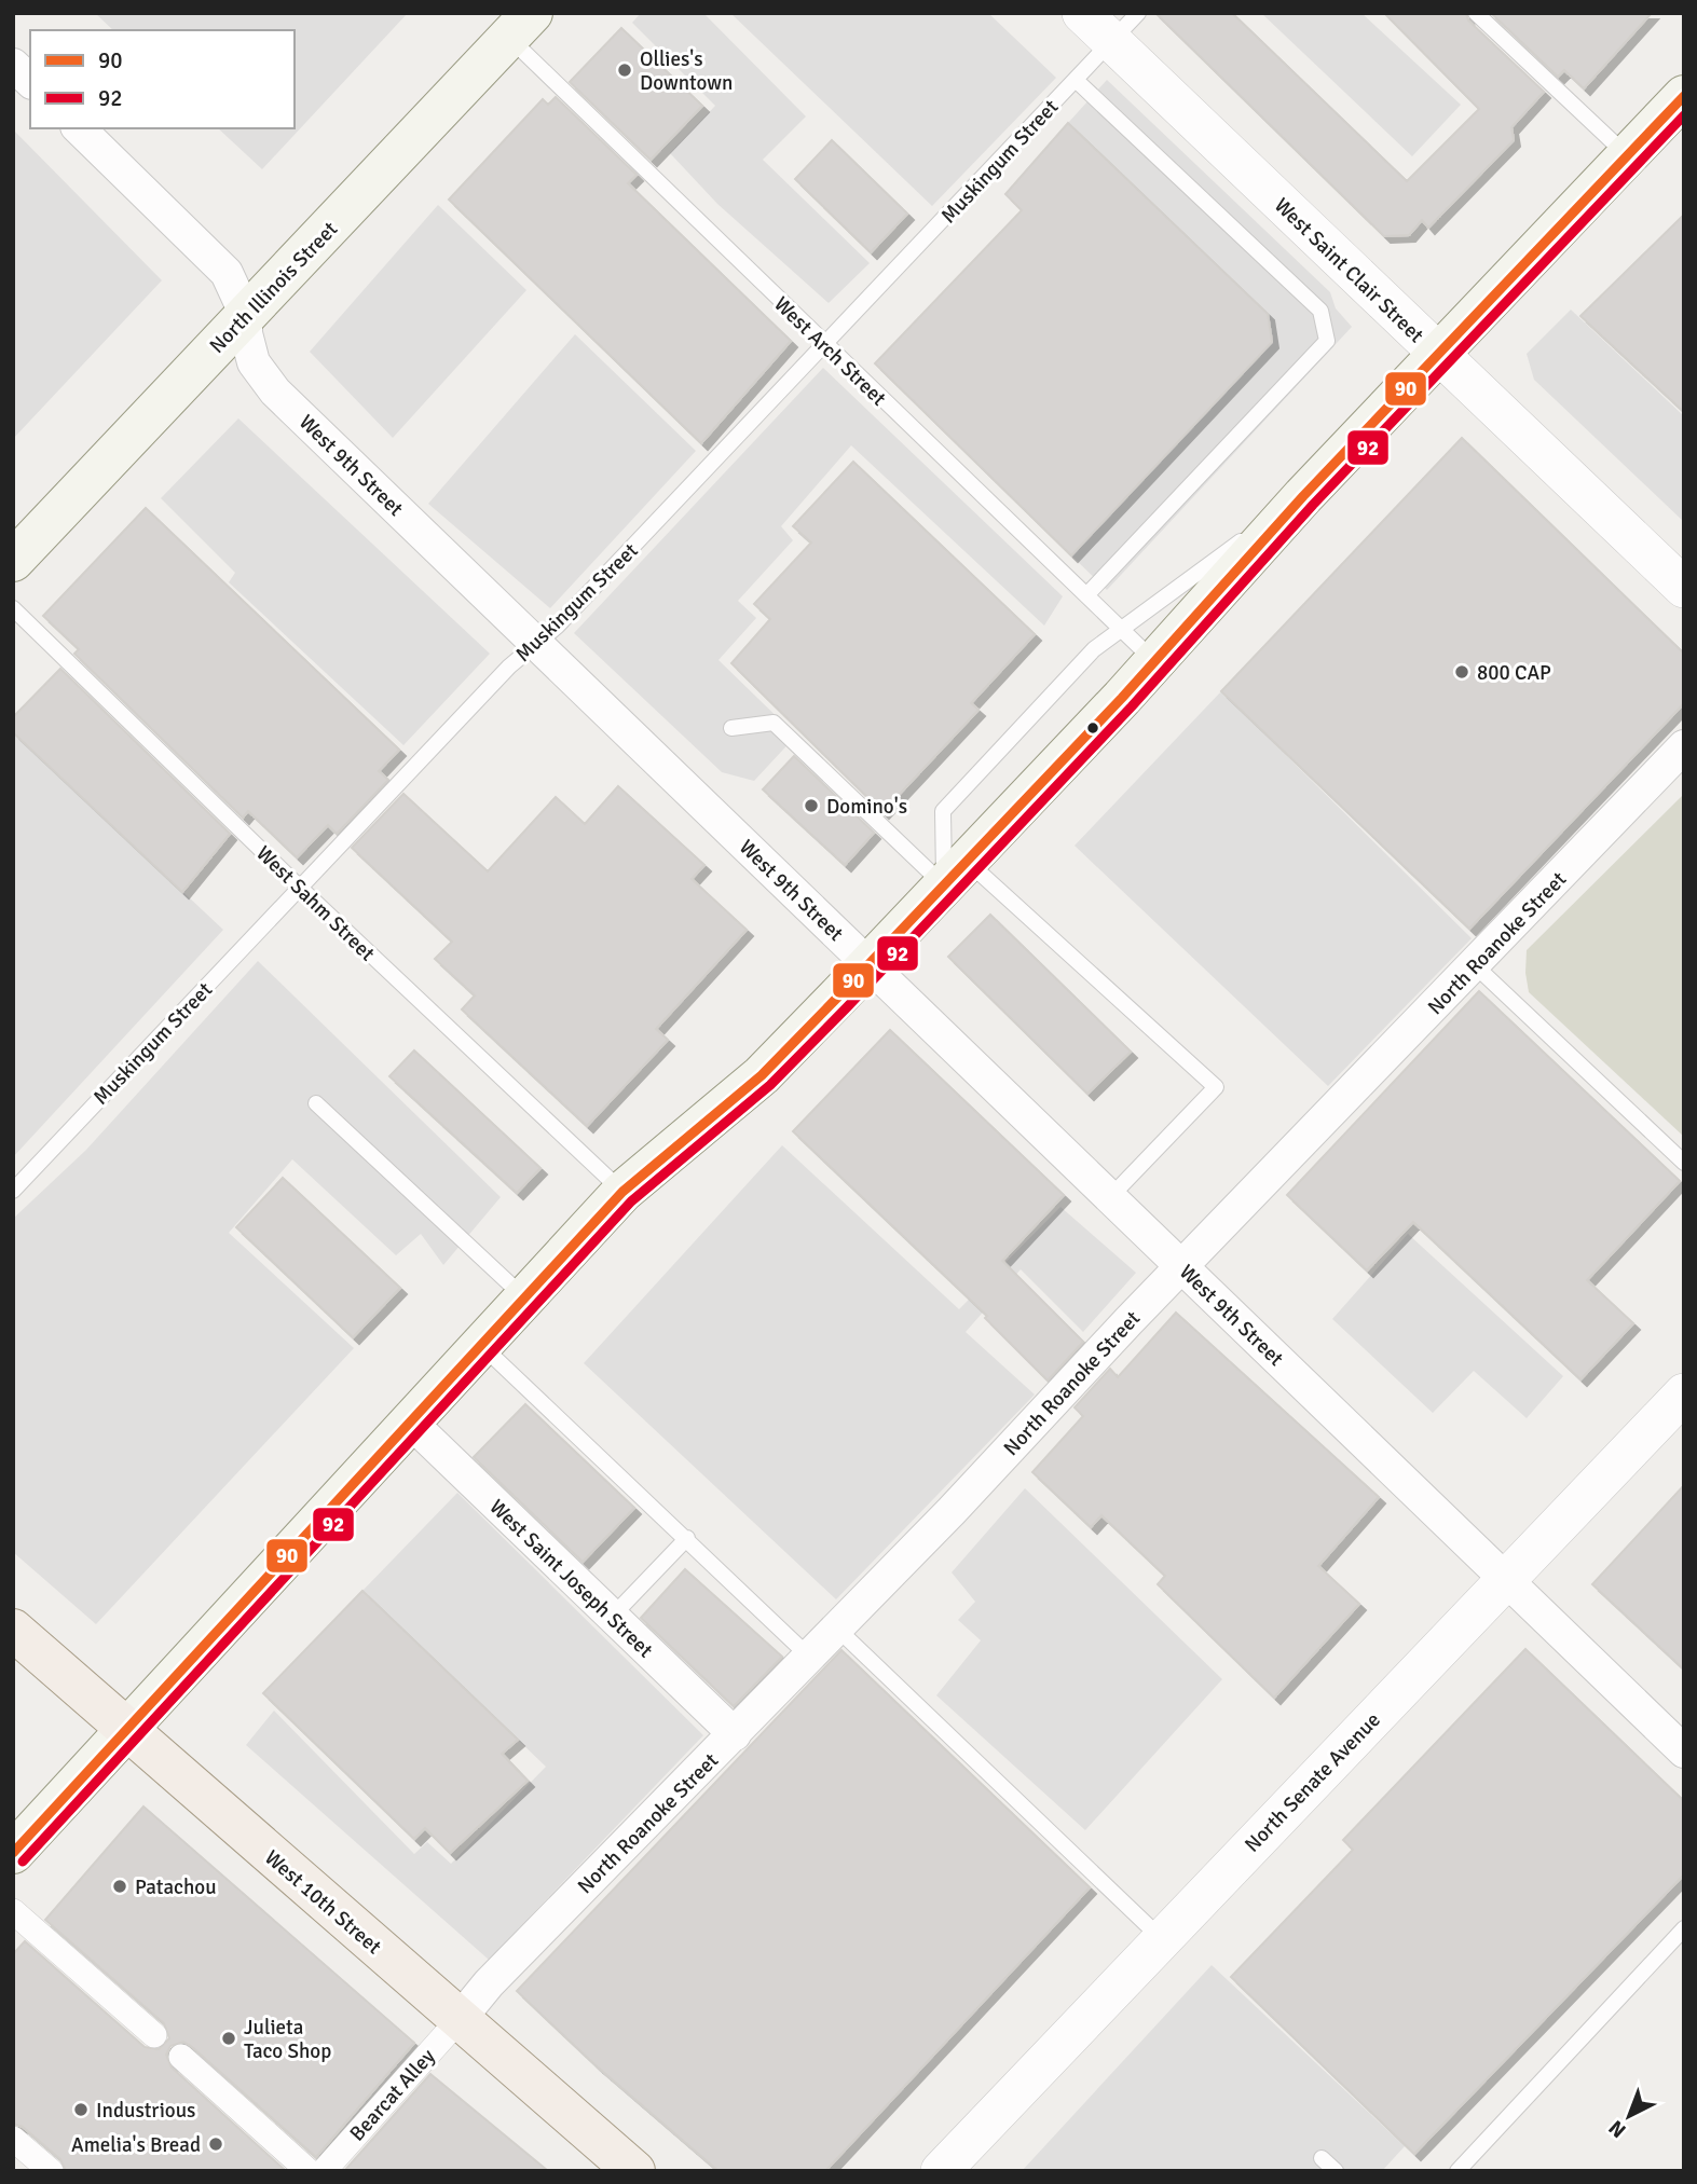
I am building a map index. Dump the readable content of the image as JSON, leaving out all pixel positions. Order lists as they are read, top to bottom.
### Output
{
  "streets": {
    "main road": ["North Illinois Street", "West 10th Street"],
    "street": [
      "West Saint Clair Street",
      "West 9th Street",
      "North Roanoke Street",
      "West Saint Joseph Street",
      "North Senate Avenue",
      "Bearcat Alley"
    ],
    "lane": ["Muskingum Street", "West Arch Street", "West Sahm Street"]
  },
  "crossings": [
    ["Muskingum Street", "West Saint Clair Street"],
    ["Muskingum Street", "West Arch Street"],
    ["Muskingum Street", "West 9th Street"],
    ["Muskingum Street", "West Sahm Street"],
    ["North Illinois Street", "West Arch Street"],
    ["North Illinois Street", "West 9th Street"],
    ["West 9th Street", "North Roanoke Street"],
    ["West 9th Street", "North Senate Avenue"],
    ["North Roanoke Street", "West Saint Joseph Street"],
    ["North Roanoke Street", "West 10th Street"],
    ["North Roanoke Street", "Bearcat Alley"],
    ["West 10th Street", "Bearcat Alley"]
  ],
  "places": [
    "Ollies's Downtown",
    "800 CAP",
    "Domino's",
    "Patachou",
    "Julieta Taco Shop",
    "Industrious",
    "Amelia's Bread"
  ],
  "lines": ["transit line 90", "transit line 92"],
  "legend": ["90", "92"],
  "north": "bottom left"
}
